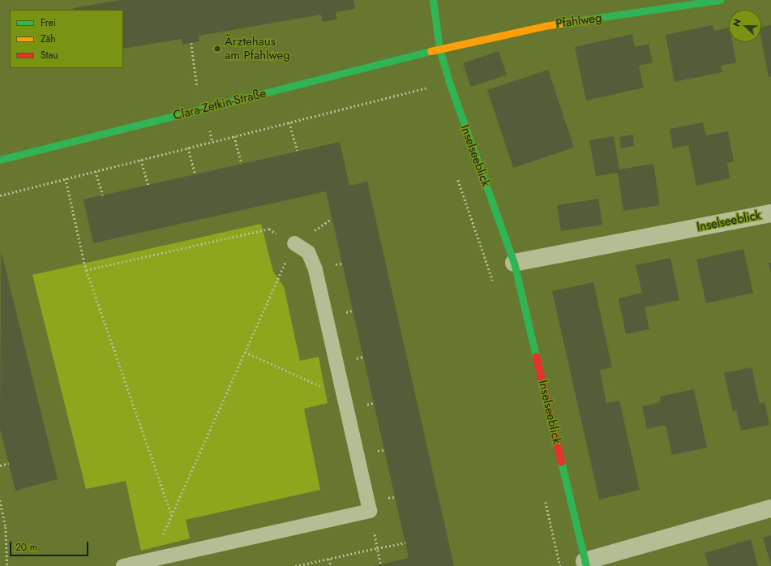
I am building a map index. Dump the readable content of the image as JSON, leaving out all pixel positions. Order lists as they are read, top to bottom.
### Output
{
  "streets": {
    "street": ["Pfahlweg", "Clara-Zetkin-Straße", "Inselseeblick"]
  },
  "crossings": [
    ["Pfahlweg", "Clara-Zetkin-Straße"],
    ["Pfahlweg", "Inselseeblick"],
    ["Clara-Zetkin-Straße", "Inselseeblick"]
  ],
  "places": ["Ärztehaus am Pfahlweg"],
  "legend": ["Frei", "Zäh", "Stau"],
  "scale_bar": "20 m",
  "north": "left"
}
